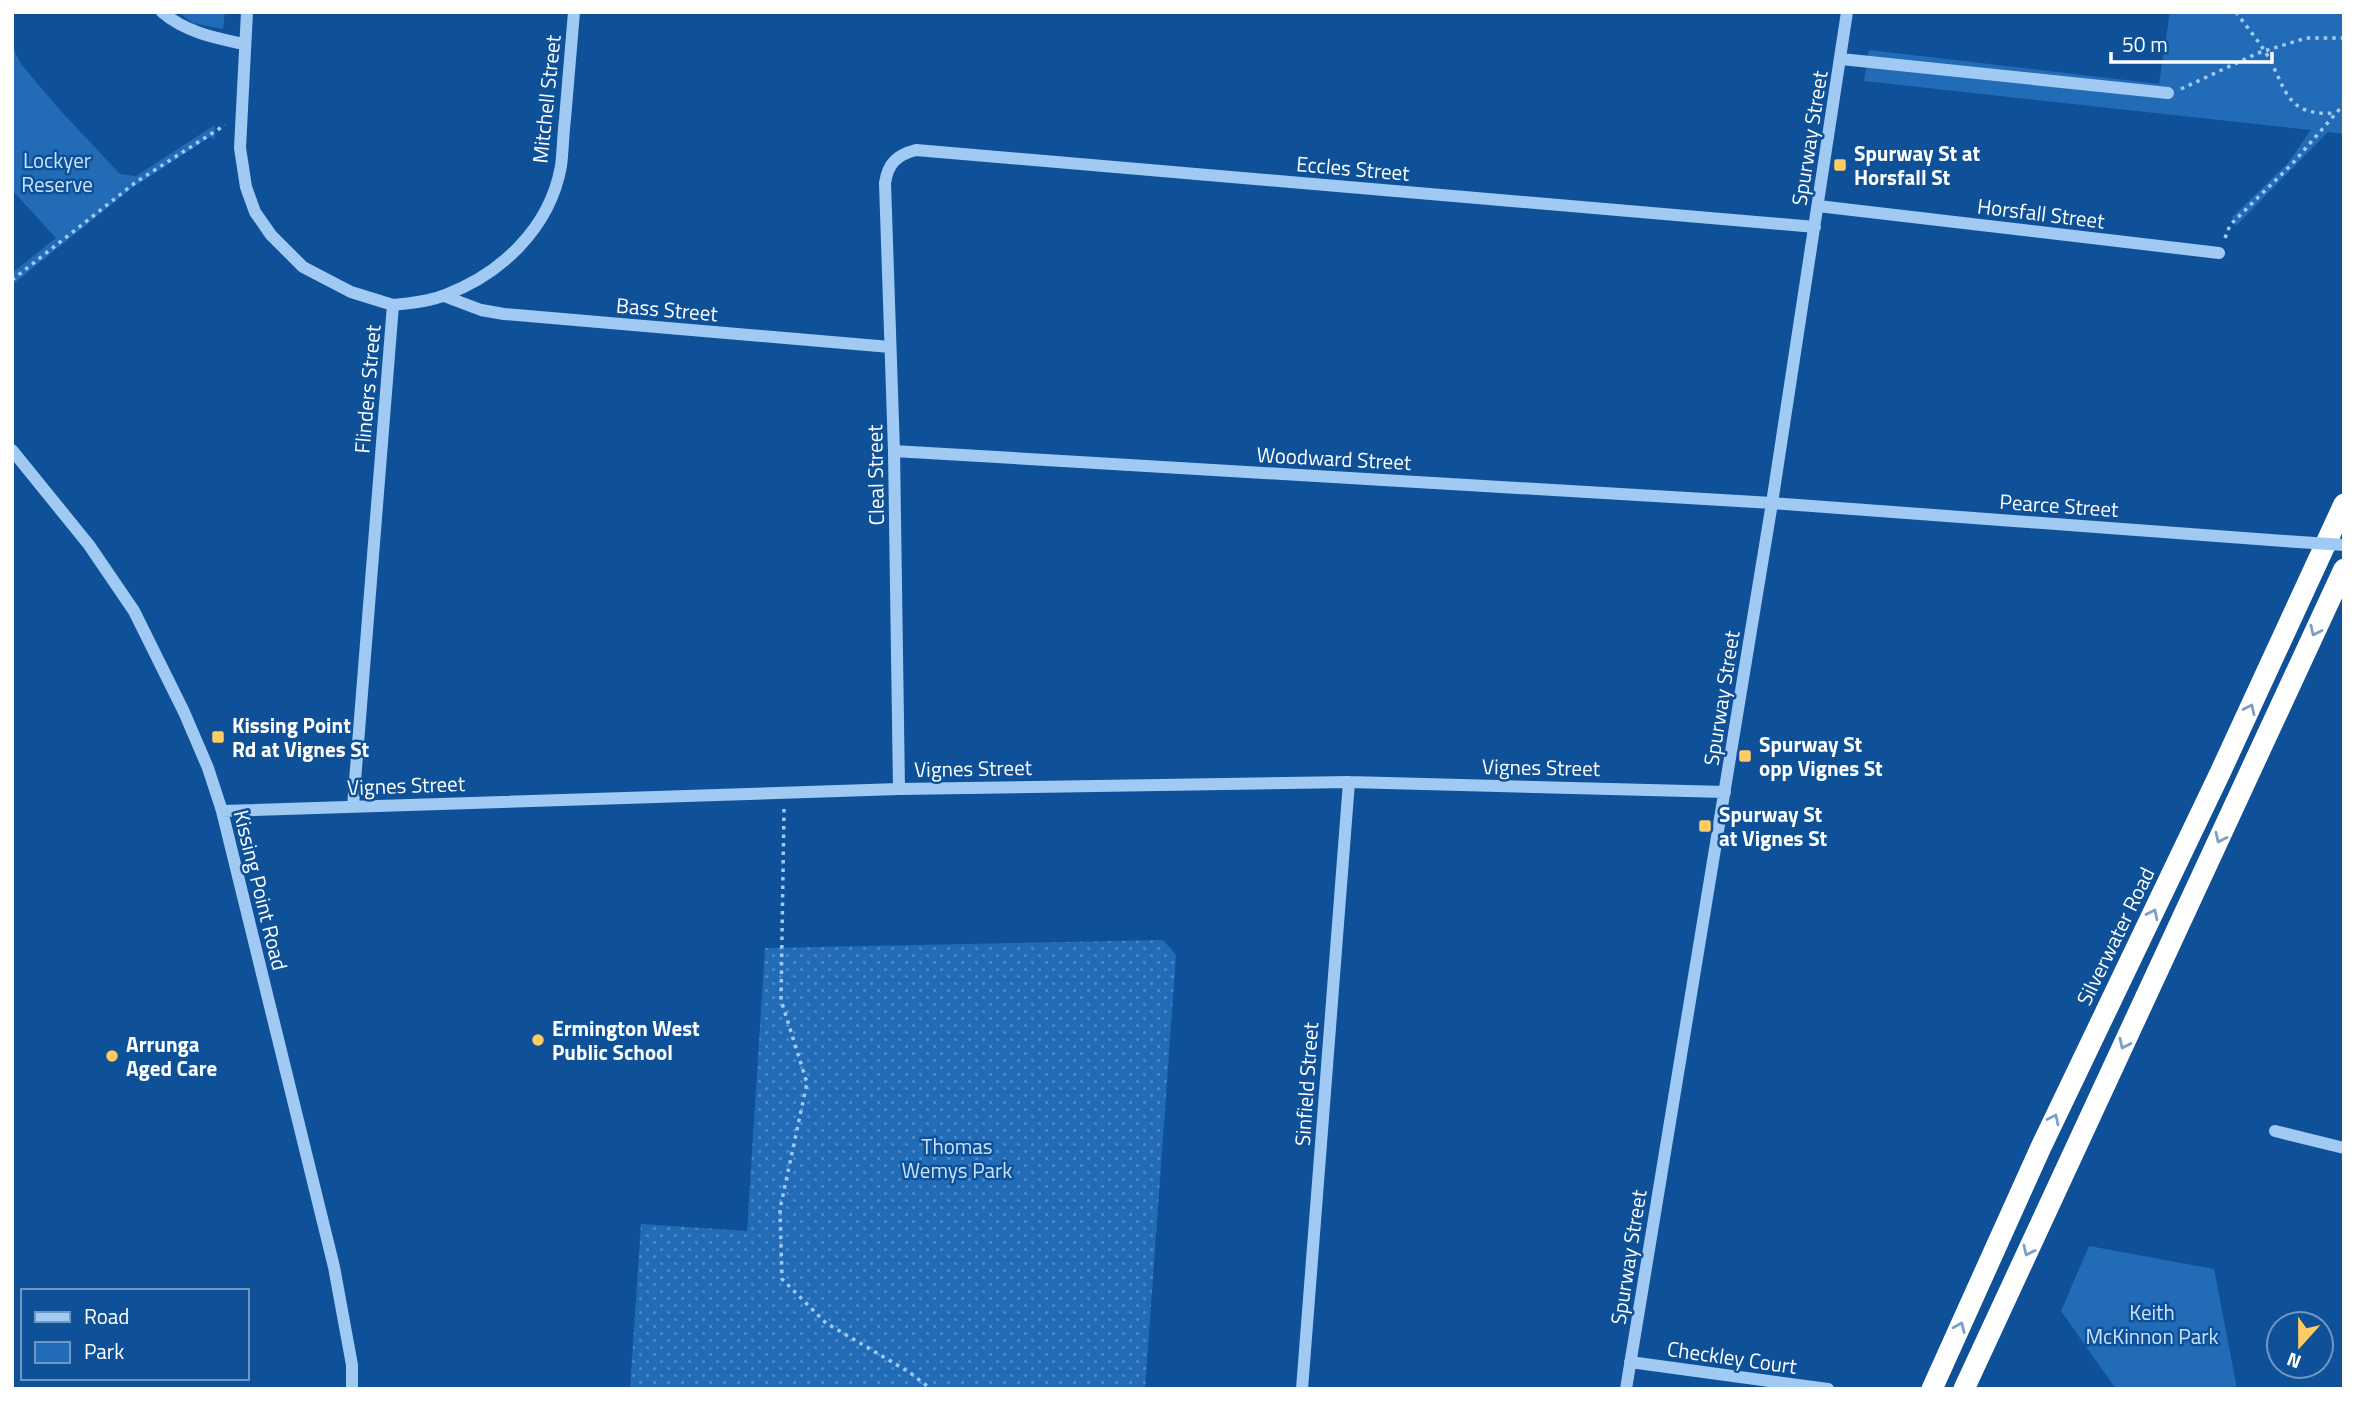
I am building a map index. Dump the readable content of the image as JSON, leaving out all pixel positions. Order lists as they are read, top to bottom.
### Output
{
  "streets": {
    "highway": ["Silverwater Road"],
    "street": [
      "Mitchell Street",
      "Spurway Street",
      "Eccles Street",
      "Horsfall Street",
      "Bass Street",
      "Flinders Street",
      "Woodward Street",
      "Cleal Street",
      "Pearce Street",
      "Vignes Street",
      "Kissing Point Road",
      "Sinfield Street",
      "Checkley Court"
    ]
  },
  "crossings": [
    ["Mitchell Street", "Bass Street"],
    ["Mitchell Street", "Flinders Street"],
    ["Spurway Street", "Eccles Street"],
    ["Spurway Street", "Horsfall Street"],
    ["Spurway Street", "Woodward Street"],
    ["Spurway Street", "Pearce Street"],
    ["Spurway Street", "Vignes Street"],
    ["Spurway Street", "Checkley Court"],
    ["Eccles Street", "Cleal Street"],
    ["Bass Street", "Cleal Street"],
    ["Flinders Street", "Vignes Street"],
    ["Woodward Street", "Cleal Street"],
    ["Woodward Street", "Pearce Street"],
    ["Cleal Street", "Vignes Street"],
    ["Vignes Street", "Kissing Point Road"],
    ["Vignes Street", "Sinfield Street"]
  ],
  "parks": ["Lockyer Reserve", "Thomas Wemys Park", "Keith McKinnon Park"],
  "places": {
    "transit": [
      "Spurway St at Horsfall St",
      "Kissing Point Rd at Vignes St",
      "Spurway St opp Vignes St",
      "Spurway St at Vignes St"
    ],
    "other": ["Ermington West Public School", "Arrunga Aged Care"]
  },
  "legend": ["Road", "Park"],
  "scale_bar": "50 m",
  "north": "bottom"
}
